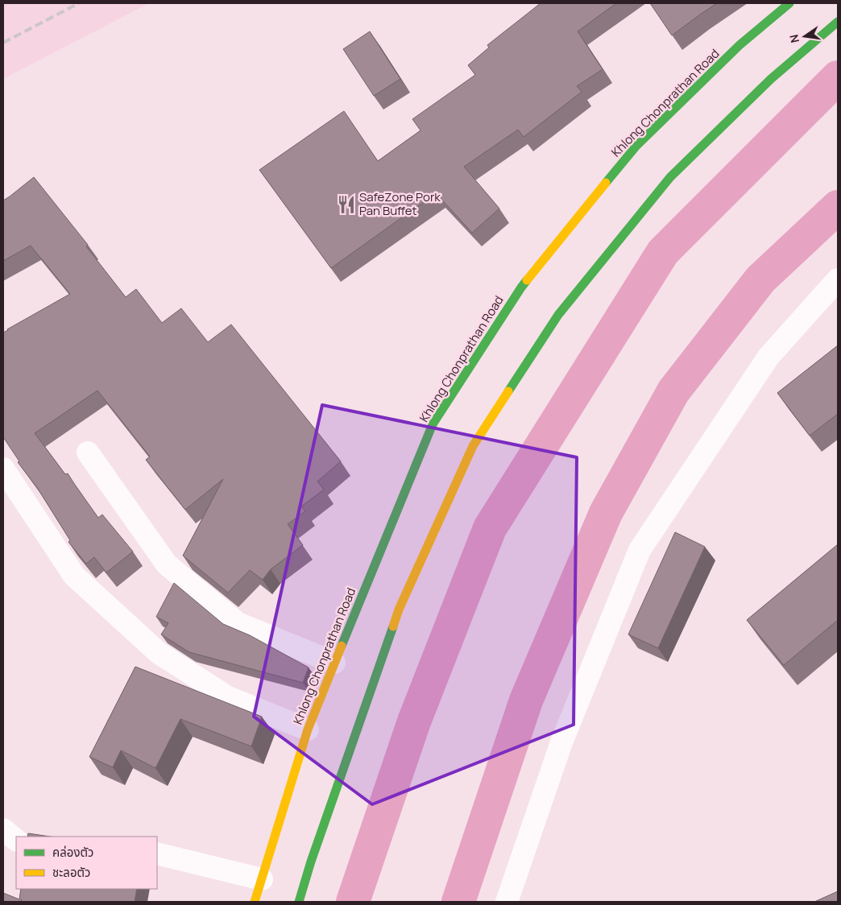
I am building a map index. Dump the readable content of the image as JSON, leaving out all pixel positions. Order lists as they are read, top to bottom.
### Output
{
  "streets": {
    "street": ["Khlong Chonprathan Road"]
  },
  "places": {
    "restaurant": ["SafeZone Pork Pan Buffet"]
  },
  "legend": ["คล่องตัว", "ชะลอตัว"],
  "north": "left"
}
